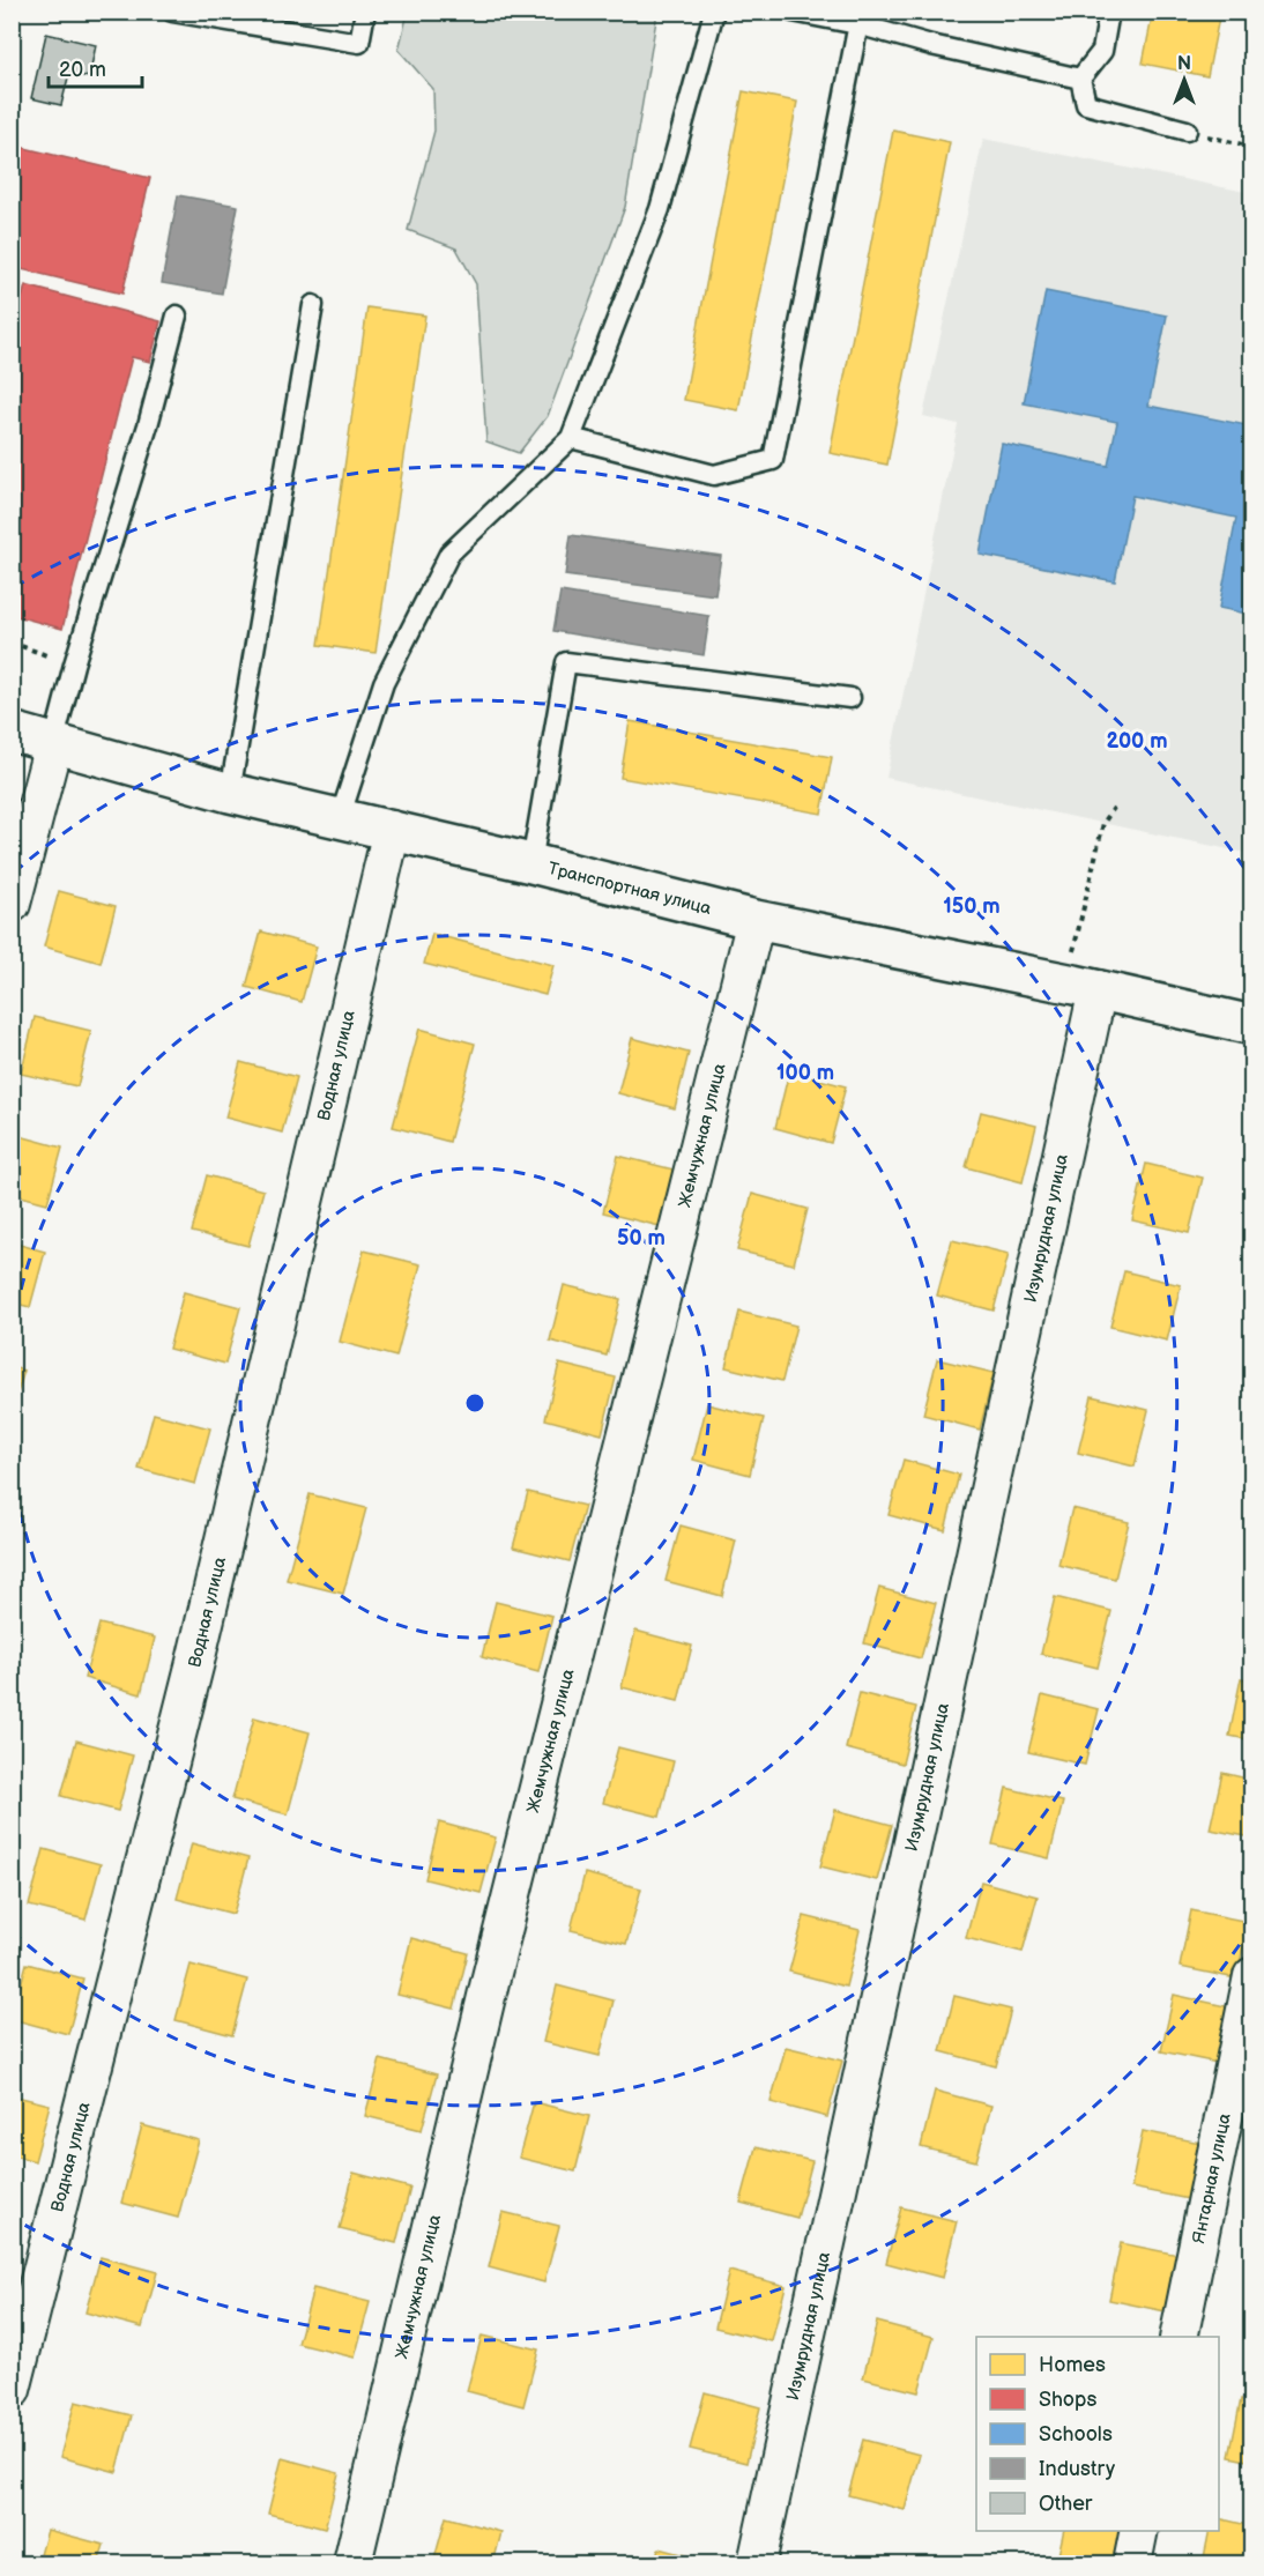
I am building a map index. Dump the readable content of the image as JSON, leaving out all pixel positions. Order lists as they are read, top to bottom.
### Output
{
  "streets": {
    "street": [
      "Транспортная улица",
      "Водная улица",
      "Жемчужная улица",
      "Изумрудная улица",
      "Янтарная улица"
    ]
  },
  "crossings": [
    ["Транспортная улица", "Водная улица"],
    ["Транспортная улица", "Жемчужная улица"],
    ["Транспортная улица", "Изумрудная улица"]
  ],
  "legend": [
    "Homes",
    "Shops",
    "Schools",
    "Industry",
    "Other"
  ],
  "scale_bar": "20 m",
  "north": "top",
  "rings": [
    "200 m",
    "150 m",
    "100 m",
    "50 m"
  ]
}
